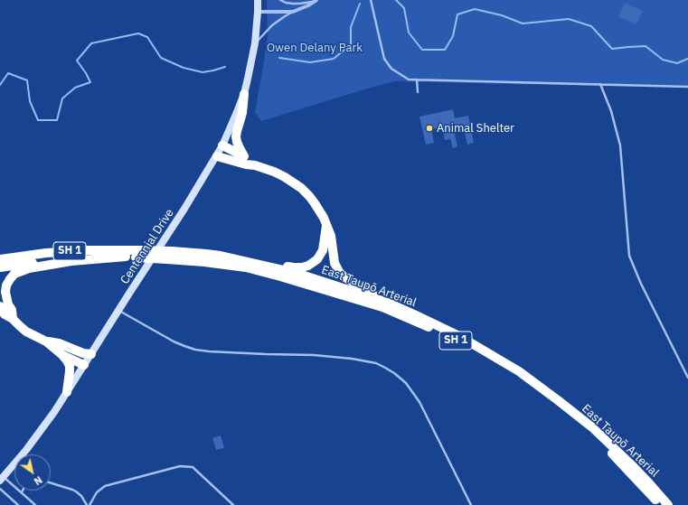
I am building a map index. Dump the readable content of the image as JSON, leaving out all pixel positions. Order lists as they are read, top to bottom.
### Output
{
  "streets": {
    "highway": ["SH 1", "East Taupō Arterial"],
    "main road": ["Centennial Drive"]
  },
  "parks": ["Owen Delany Park"],
  "places": ["Animal Shelter"],
  "north": "bottom right"
}
